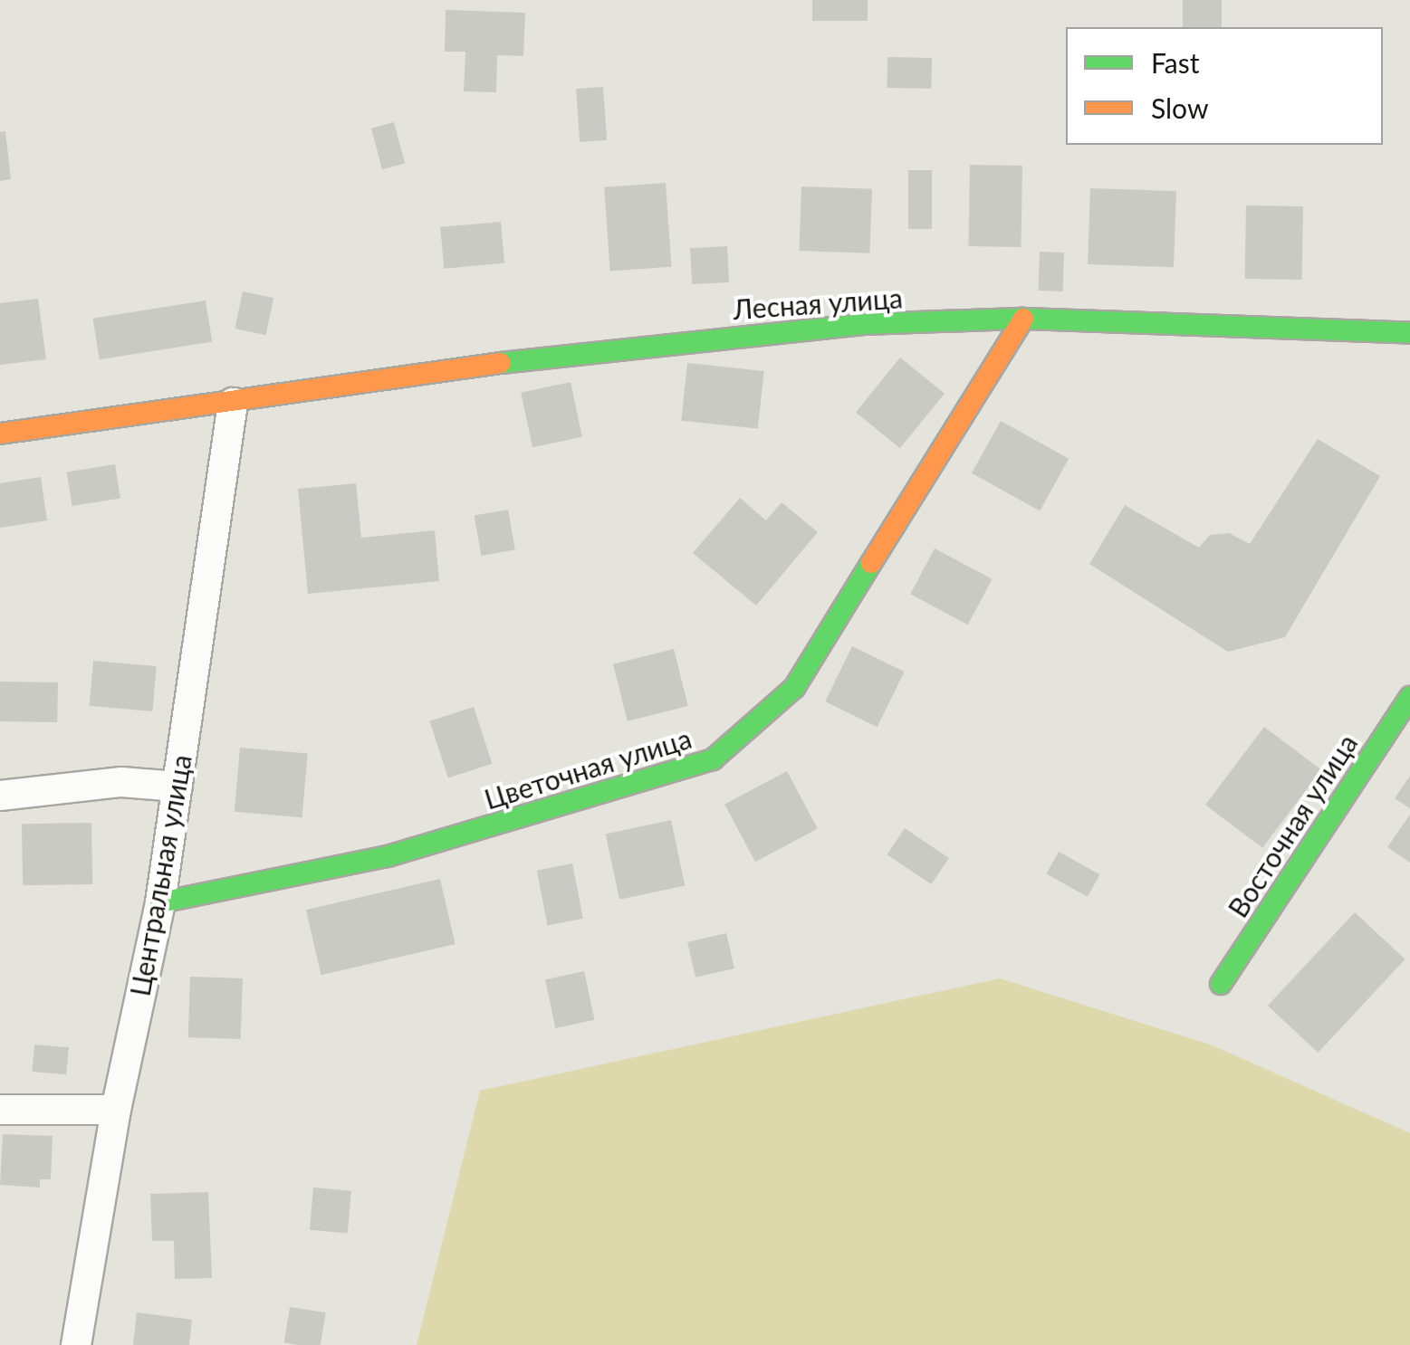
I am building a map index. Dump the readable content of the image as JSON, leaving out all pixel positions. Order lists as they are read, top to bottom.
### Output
{
  "streets": {
    "street": [
      "Лесная улица",
      "Цветочная улица",
      "Восточная улица",
      "Центральная улица"
    ]
  },
  "crossings": [
    ["Лесная улица", "Цветочная улица"],
    ["Лесная улица", "Центральная улица"],
    ["Цветочная улица", "Центральная улица"]
  ],
  "legend": ["Fast", "Slow"]
}
